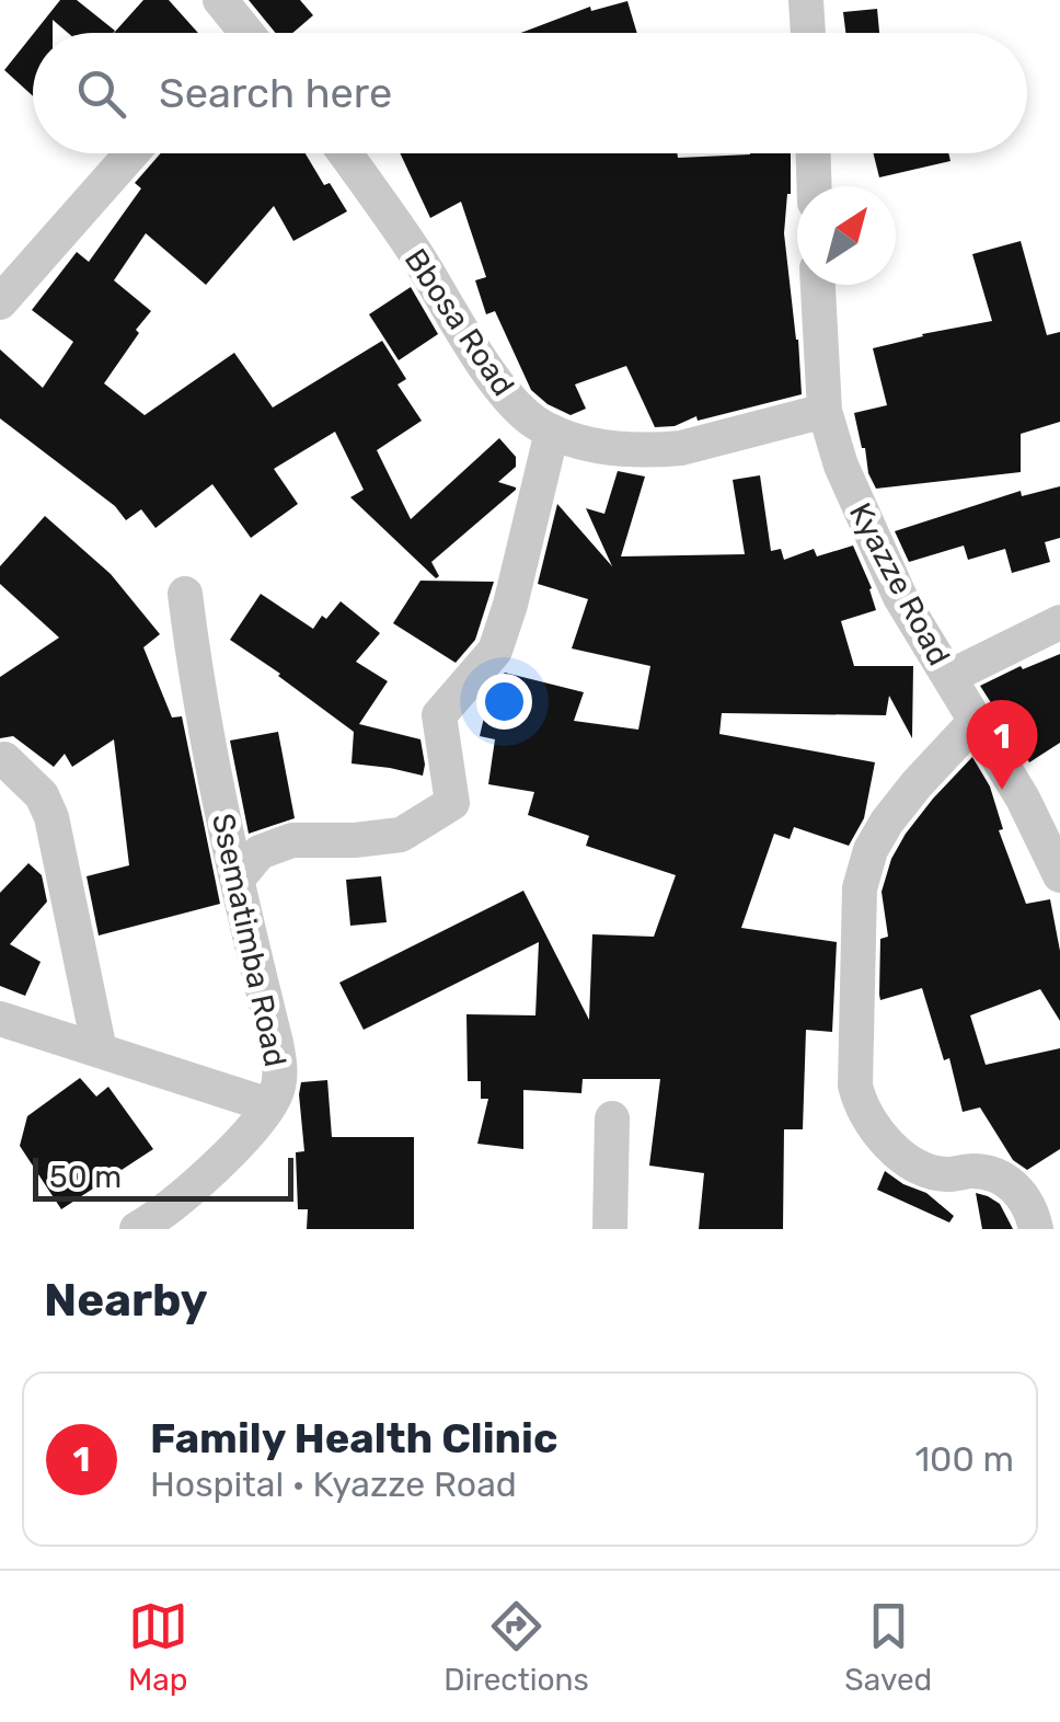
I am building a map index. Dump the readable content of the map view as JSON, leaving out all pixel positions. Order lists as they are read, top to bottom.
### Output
{
  "streets": {
    "street": ["Bbosa Road", "Kyazze Road", "Ssematimba Road"]
  },
  "crossings": [
    ["Bbosa Road", "Kyazze Road"]
  ],
  "scale_bar": "50 m",
  "north": "top right",
  "page": {
    "search": "Search here",
    "pins": "1",
    "scale": "50 m",
    "heading": "Nearby",
    "list": [
      {
        "mark": "1",
        "name": "Family Health Clinic",
        "note": "Hospital · Kyazze Road",
        "value": "100 m"
      }
    ],
    "nav": ["Map", "Directions", "Saved"]
  }
}
